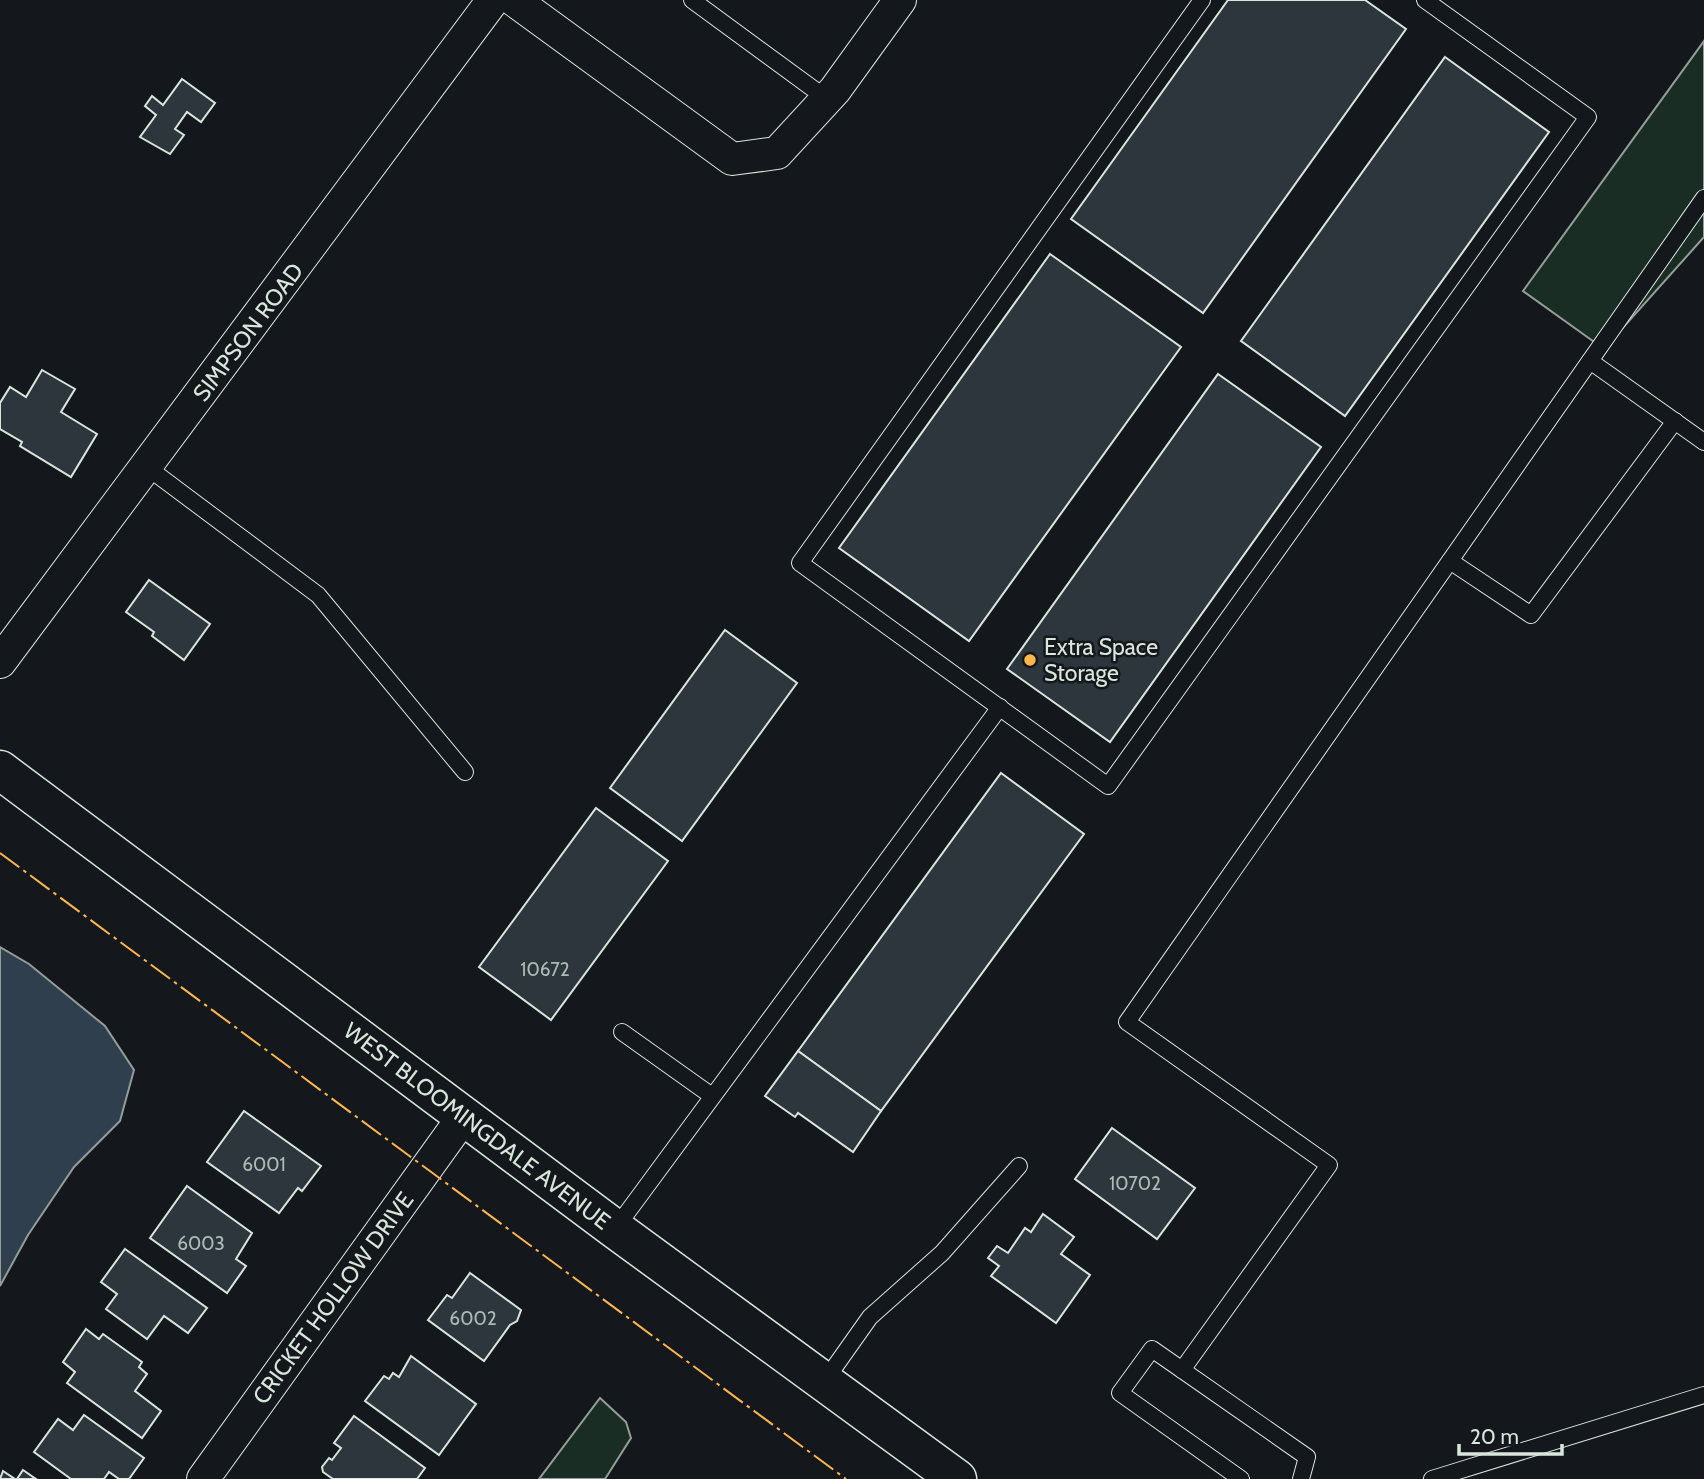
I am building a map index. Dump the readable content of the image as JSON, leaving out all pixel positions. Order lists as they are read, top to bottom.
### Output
{
  "streets": {
    "main road": ["WEST BLOOMINGDALE AVENUE"],
    "street": ["SIMPSON ROAD", "CRICKET HOLLOW DRIVE"]
  },
  "crossings": [
    ["WEST BLOOMINGDALE AVENUE", "CRICKET HOLLOW DRIVE"]
  ],
  "places": ["Extra Space Storage"],
  "house_numbers": [
    "10672",
    "6001",
    "10702",
    "6003",
    "6002"
  ],
  "scale_bar": "20 m"
}
